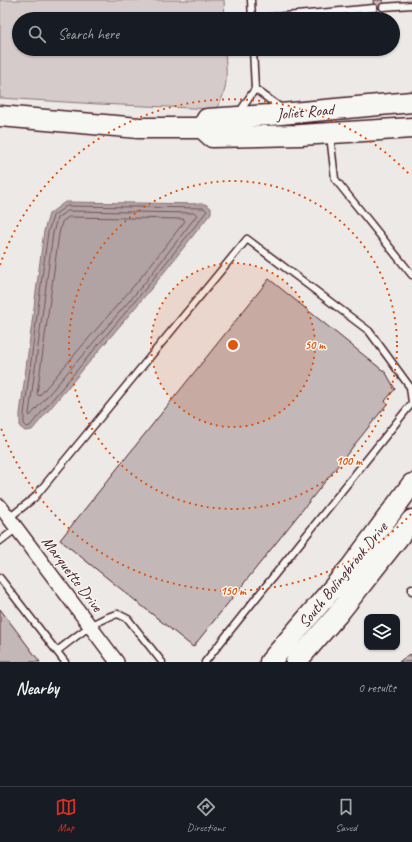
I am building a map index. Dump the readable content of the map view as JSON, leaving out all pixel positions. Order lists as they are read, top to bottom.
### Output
{
  "streets": {
    "main road": ["Joliet Road", "South Bolingbrook Drive"],
    "street": ["Marquette Drive"]
  },
  "page": {
    "search": "Search here",
    "heading": ["Nearby", "0 results"],
    "nav": ["Map", "Directions", "Saved"]
  },
  "rings": ["50 m", "100 m", "150 m"]
}
